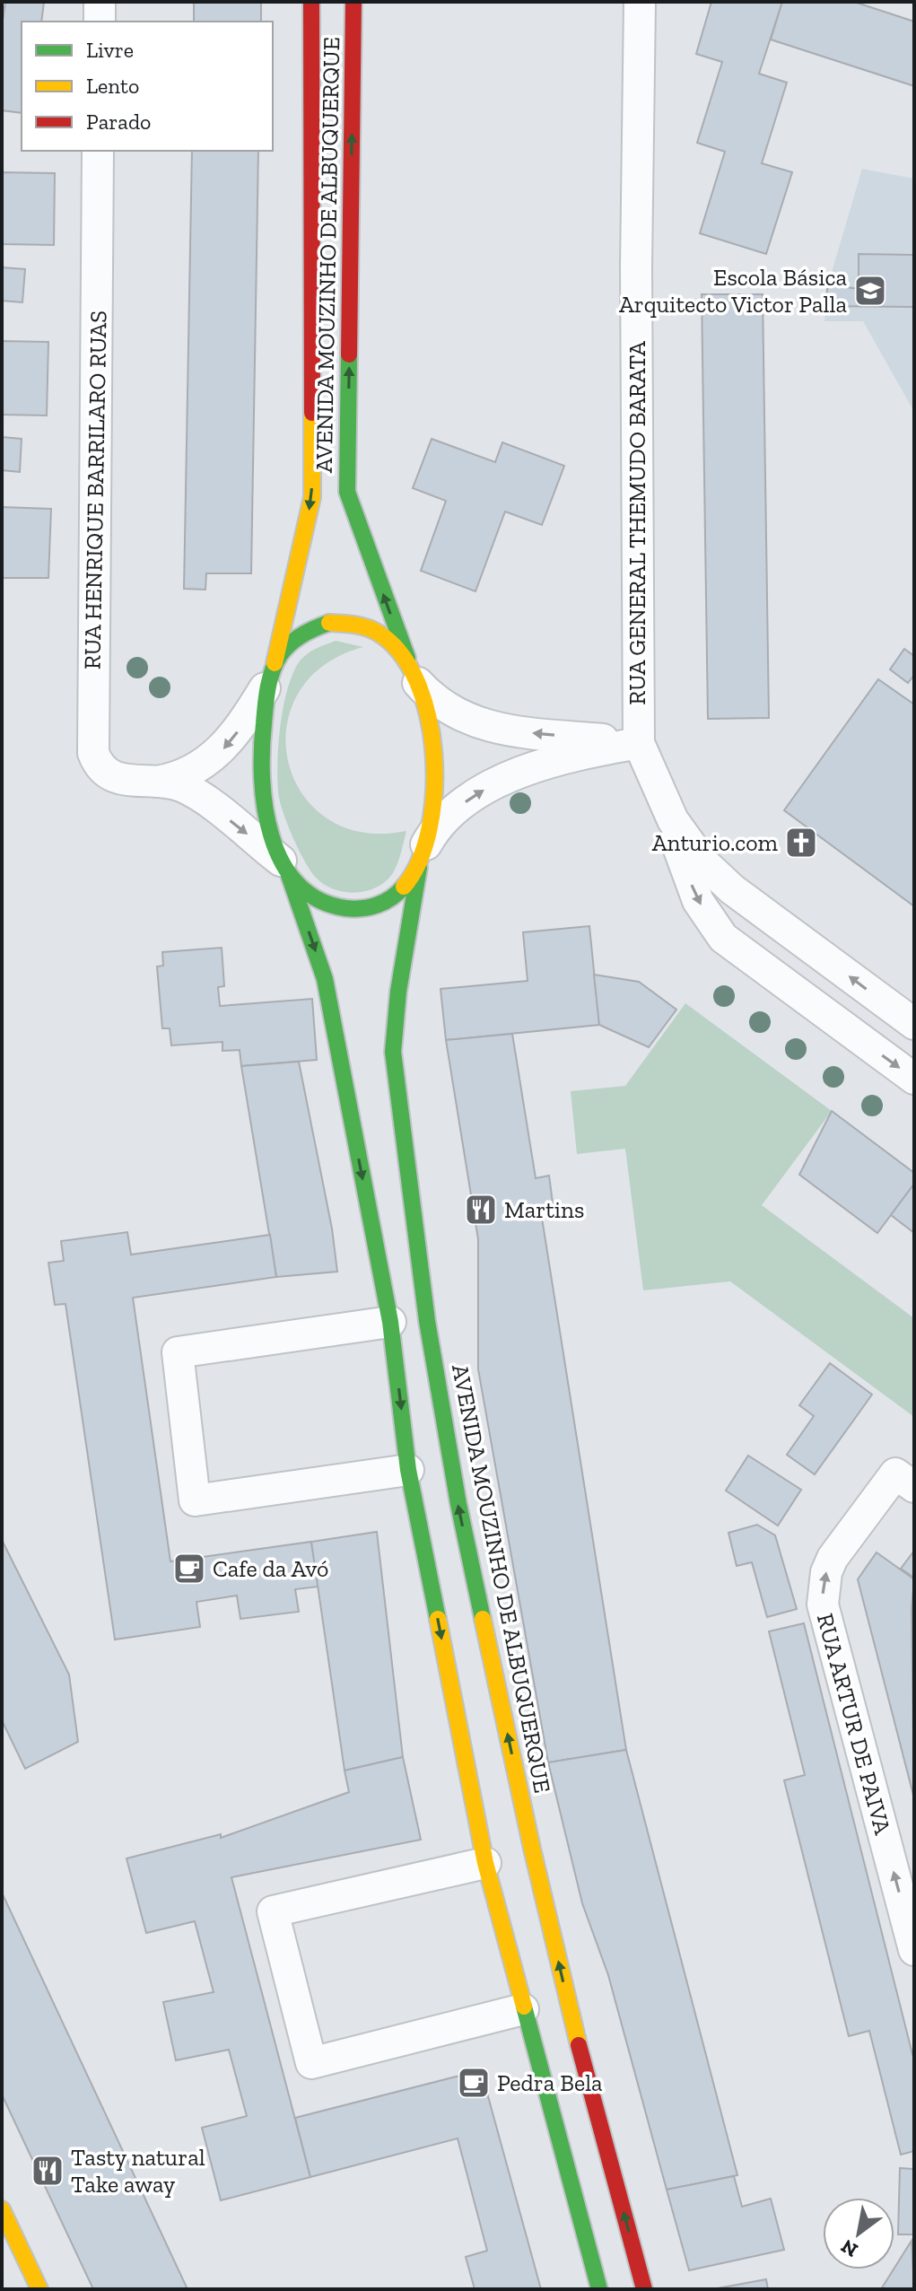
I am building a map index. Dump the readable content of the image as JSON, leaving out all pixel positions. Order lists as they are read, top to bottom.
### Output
{
  "streets": {
    "main road": ["AVENIDA MOUZINHO DE ALBUQUERQUE"],
    "street": ["RUA HENRIQUE BARRILARO RUAS", "RUA GENERAL THEMUDO BARATA", "RUA ARTUR DE PAIVA"]
  },
  "crossings": [
    ["AVENIDA MOUZINHO DE ALBUQUERQUE", "RUA HENRIQUE BARRILARO RUAS"]
  ],
  "one_way": ["RUA ARTUR DE PAIVA"],
  "places": {
    "school or university": ["Escola Básica Arquitecto Victor Palla"],
    "church": ["Anturio.com"],
    "restaurant": ["Martins", "Tasty natural Take away"],
    "cafe": ["Cafe da Avó", "Pedra Bela"]
  },
  "legend": ["Livre", "Lento", "Parado"],
  "north": "bottom left"
}
